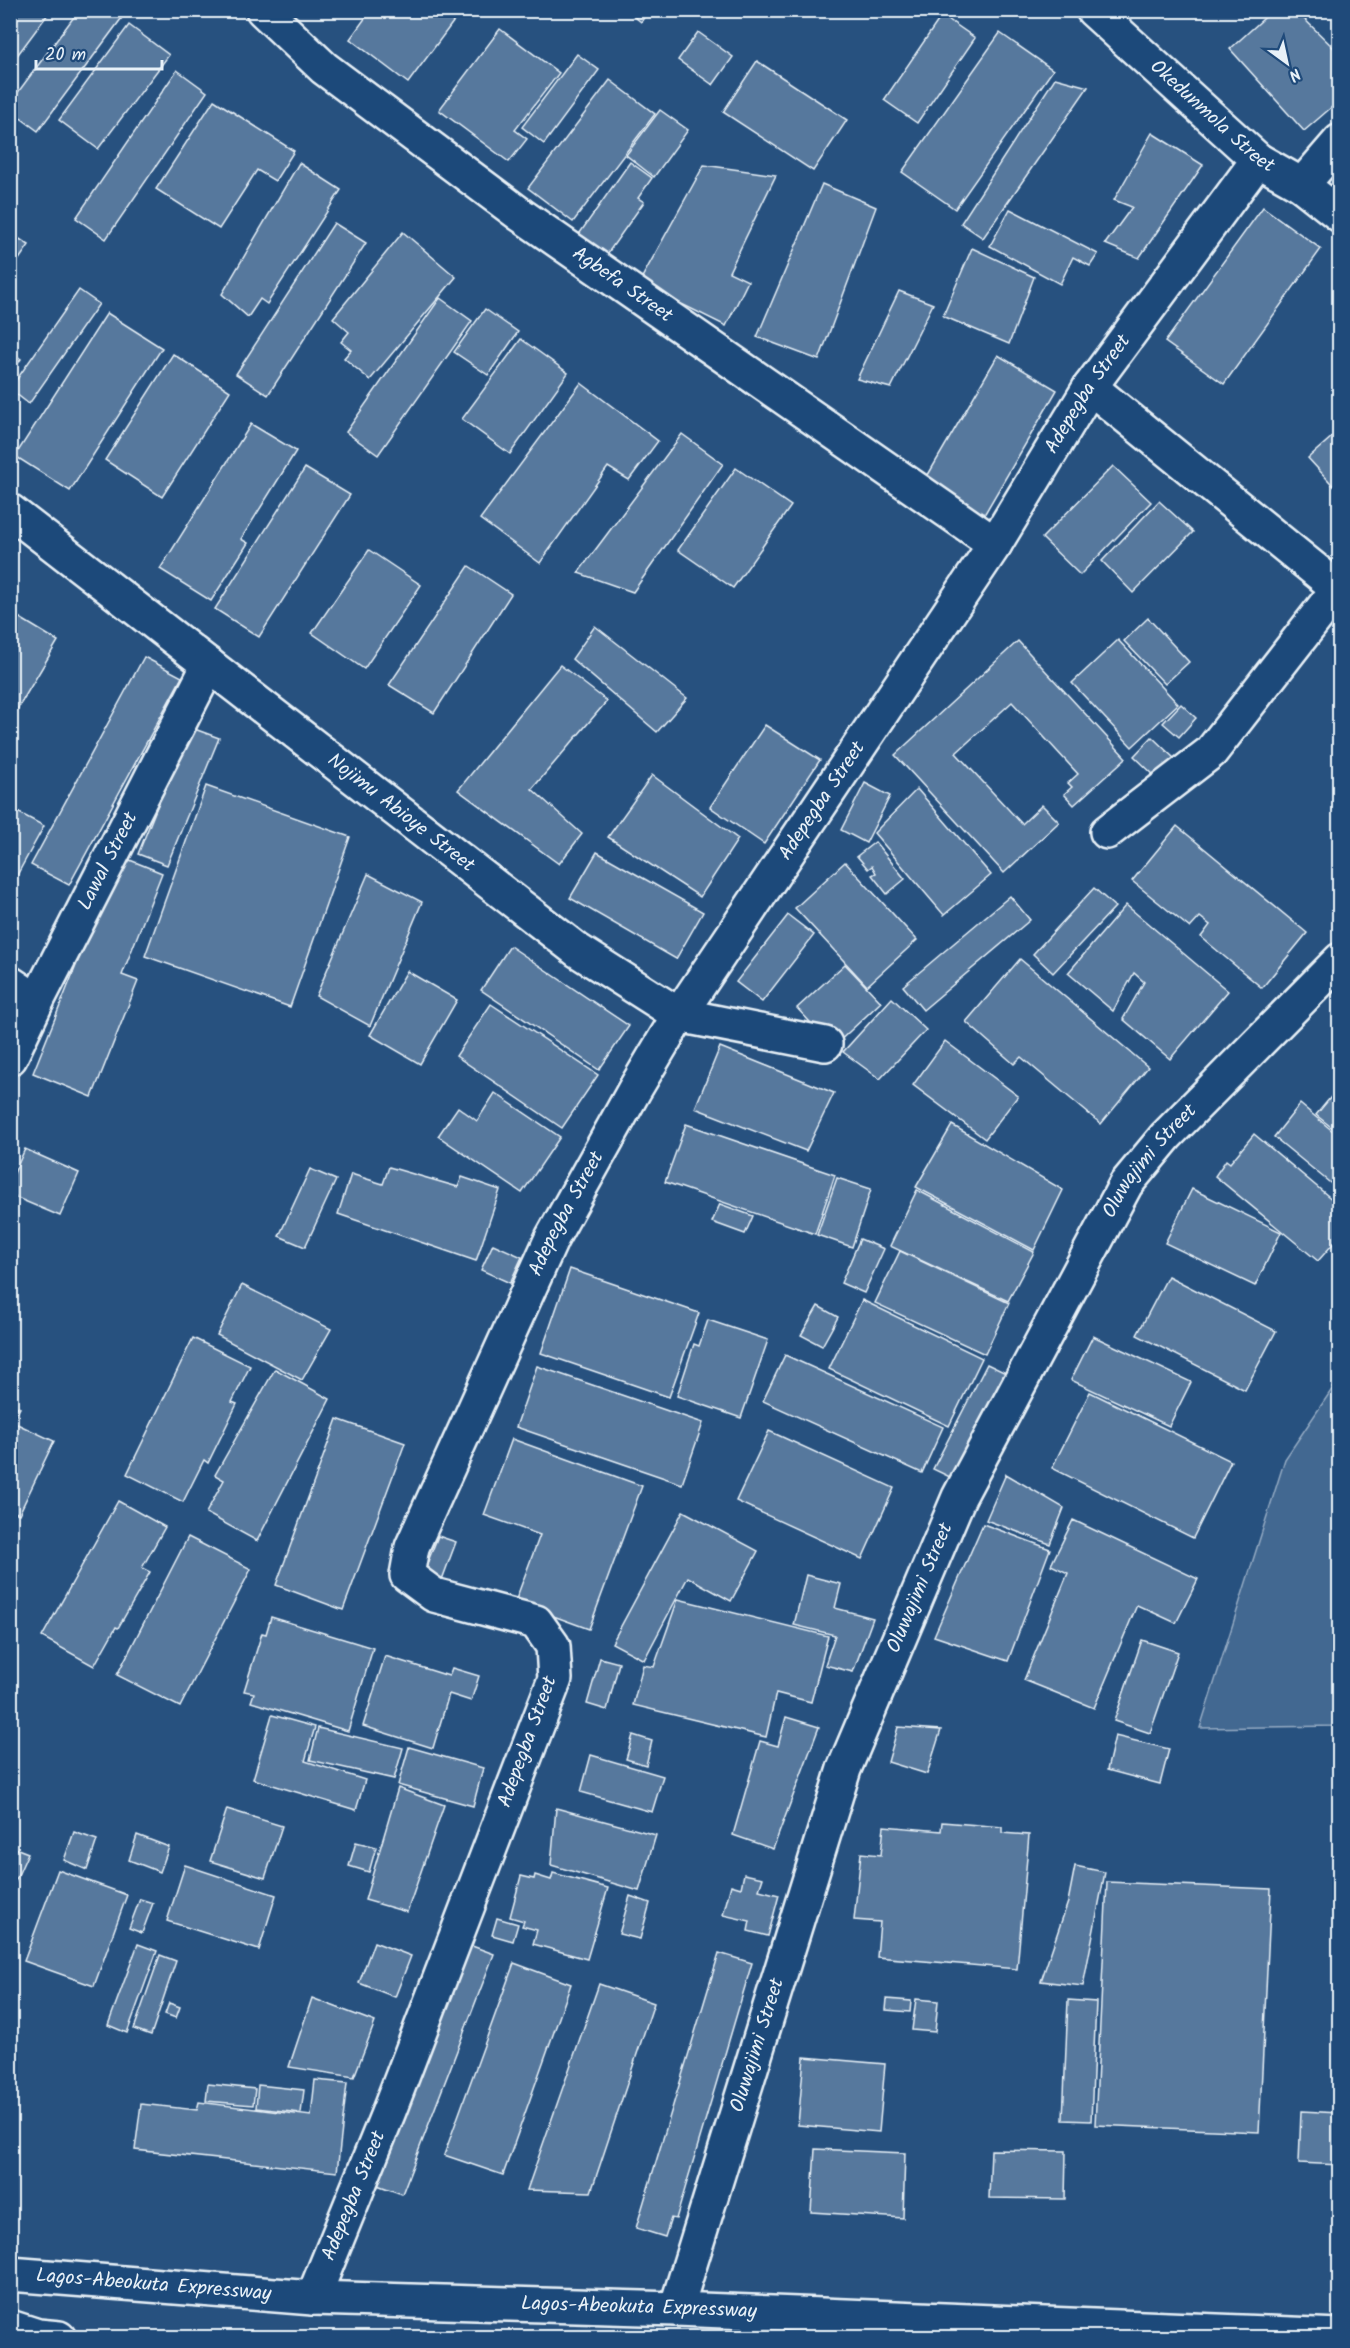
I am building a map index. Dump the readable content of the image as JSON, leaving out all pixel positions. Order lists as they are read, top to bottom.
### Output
{
  "streets": {
    "main road": [
      "Okedunmola Street",
      "Agbefa Street",
      "Adepegba Street",
      "Nojimu Abioye Street",
      "Lawal Street",
      "Oluwajimi Street",
      "Lagos-Abeokuta Expressway"
    ]
  },
  "crossings": [
    ["Okedunmola Street", "Adepegba Street"],
    ["Agbefa Street", "Adepegba Street"],
    ["Adepegba Street", "Nojimu Abioye Street"],
    ["Adepegba Street", "Lagos-Abeokuta Expressway"],
    ["Nojimu Abioye Street", "Lawal Street"],
    ["Oluwajimi Street", "Lagos-Abeokuta Expressway"]
  ],
  "scale_bar": "20 m",
  "north": "bottom right"
}
